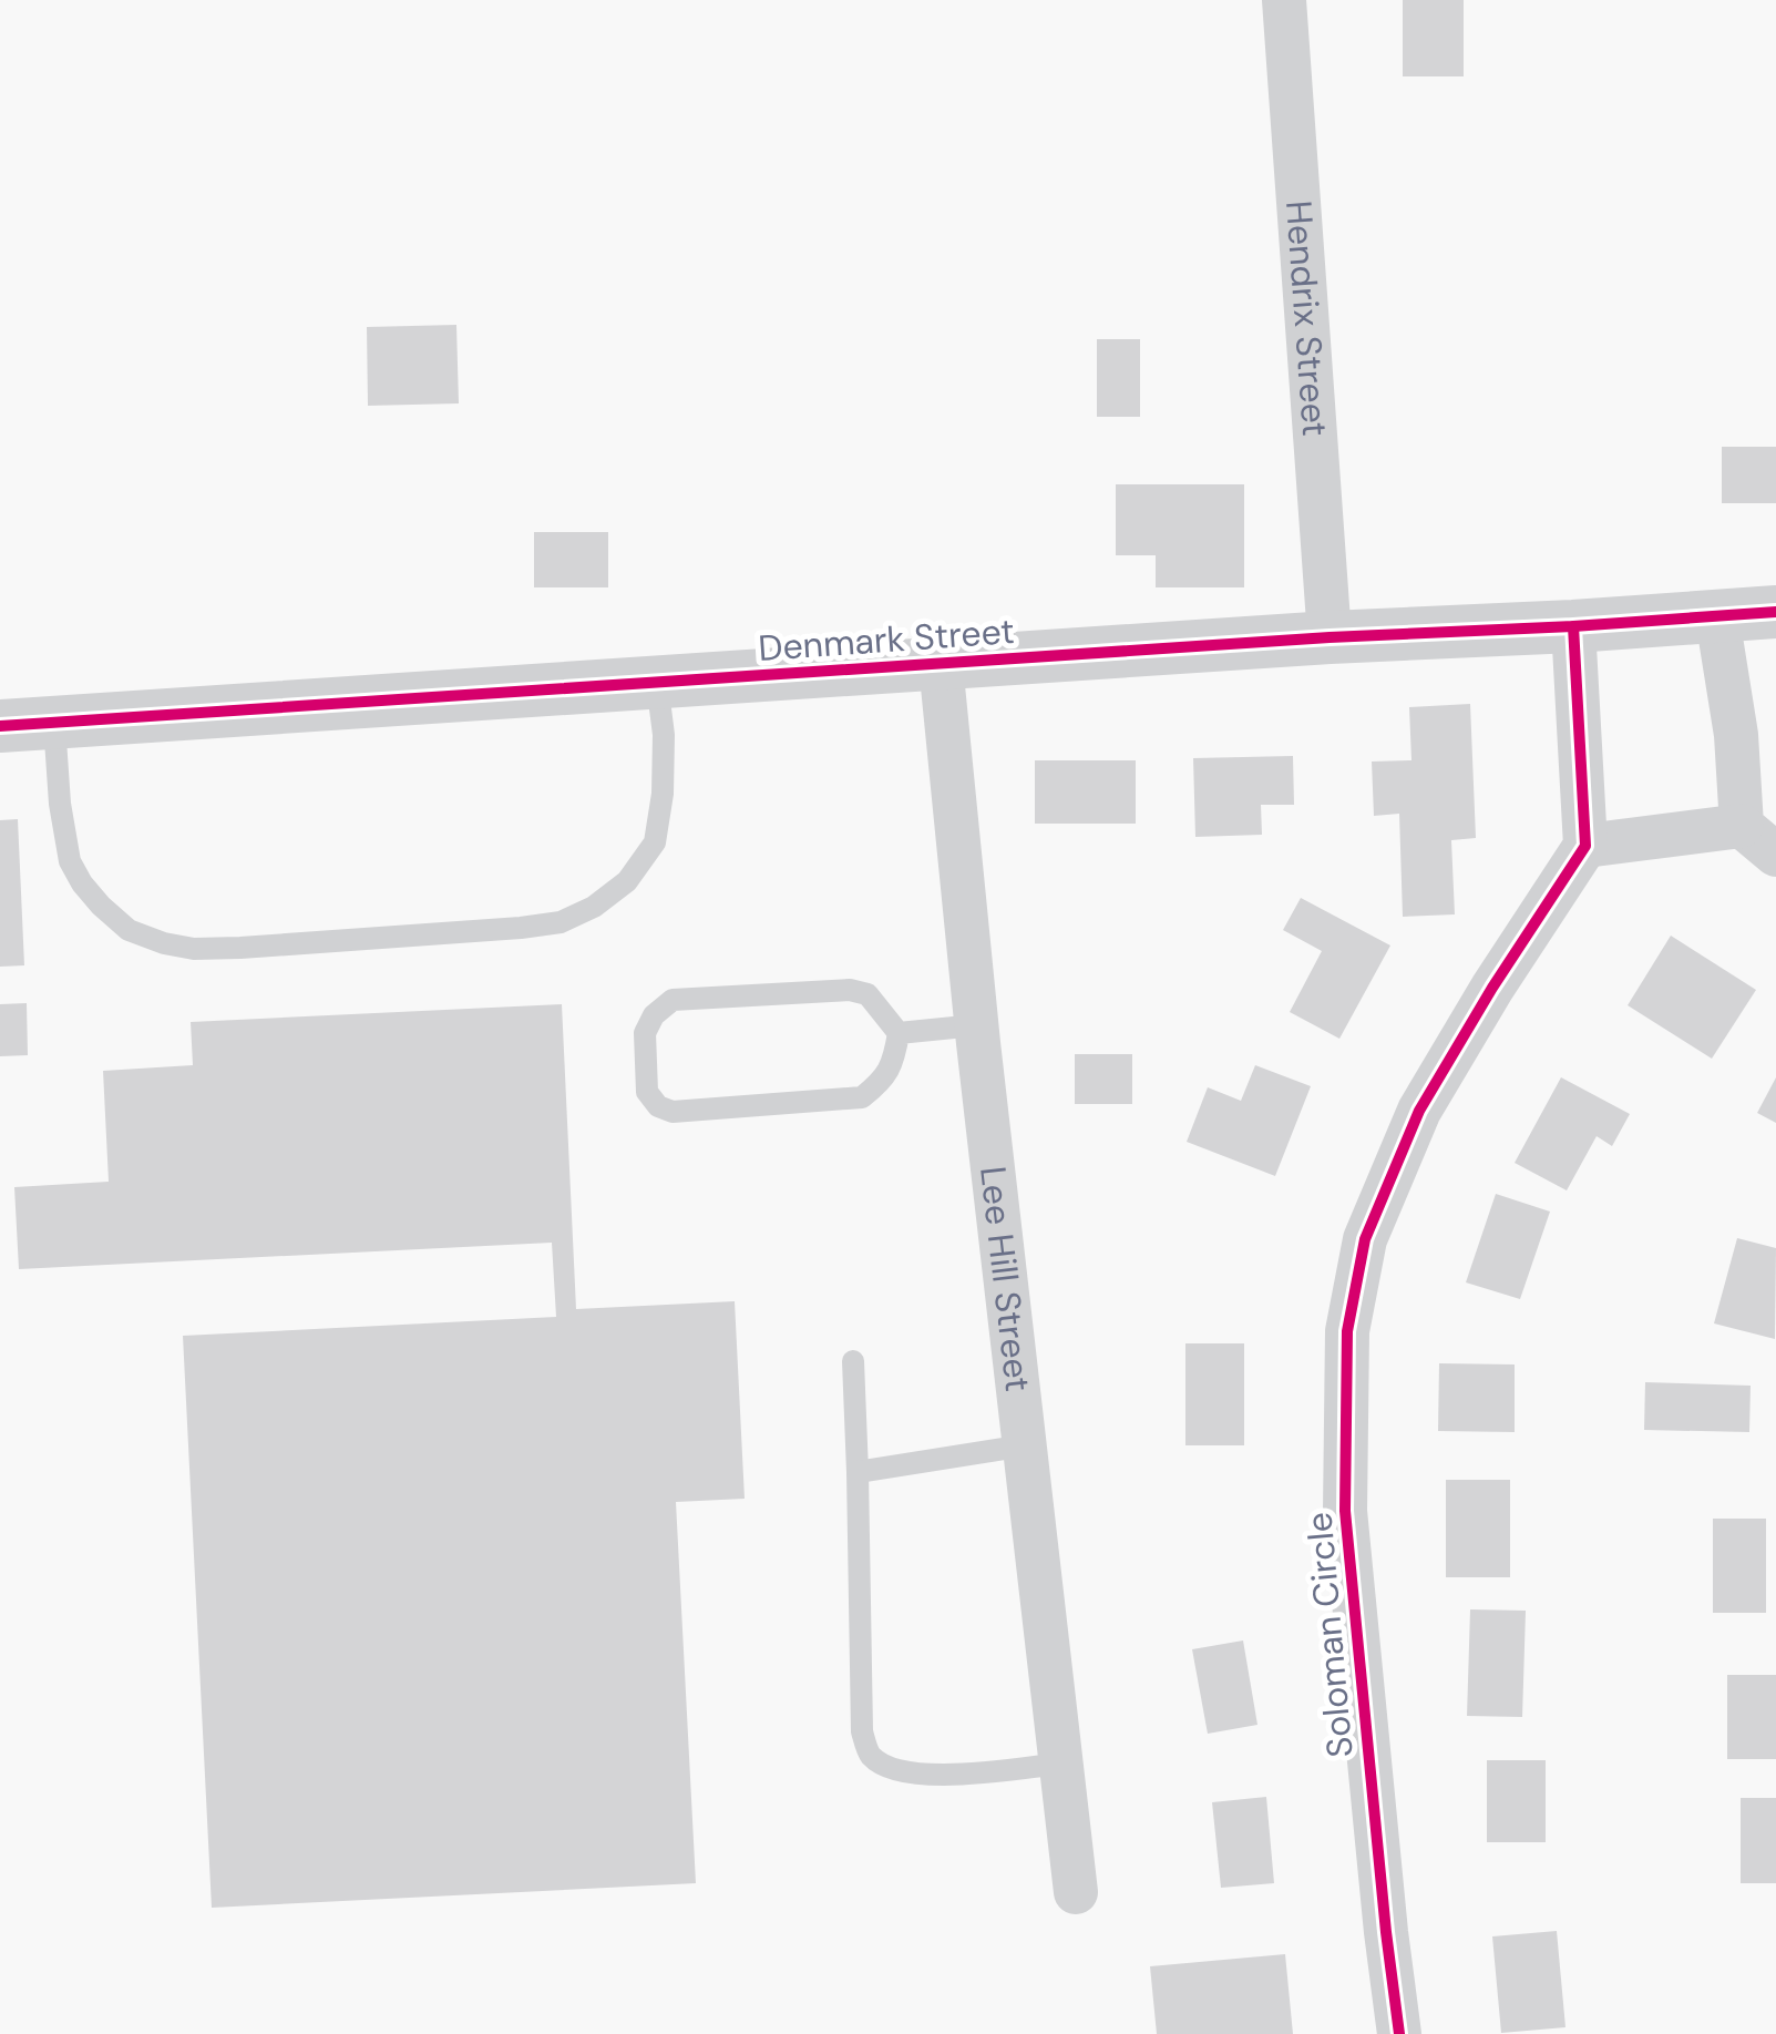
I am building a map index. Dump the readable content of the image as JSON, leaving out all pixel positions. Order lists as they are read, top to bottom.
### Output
{
  "streets": {
    "street": [
      "Hendrix Street",
      "Denmark Street",
      "Lee Hill Street",
      "Soloman Circle"
    ]
  },
  "crossings": [
    ["Hendrix Street", "Denmark Street"],
    ["Denmark Street", "Lee Hill Street"]
  ]
}
